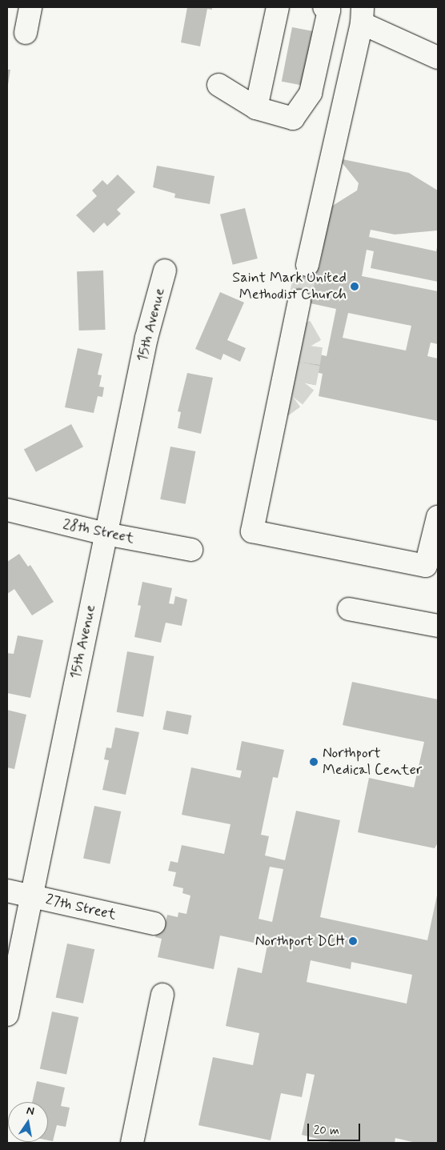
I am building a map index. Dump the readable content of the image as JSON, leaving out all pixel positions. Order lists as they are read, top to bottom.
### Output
{
  "streets": {
    "street": ["15th Avenue", "28th Street", "27th Street"]
  },
  "crossings": [
    ["15th Avenue", "28th Street"],
    ["15th Avenue", "27th Street"]
  ],
  "places": ["Saint Mark United Methodist Church", "Northport Medical Center", "Northport DCH"],
  "scale_bar": "20 m",
  "north": "top"
}
